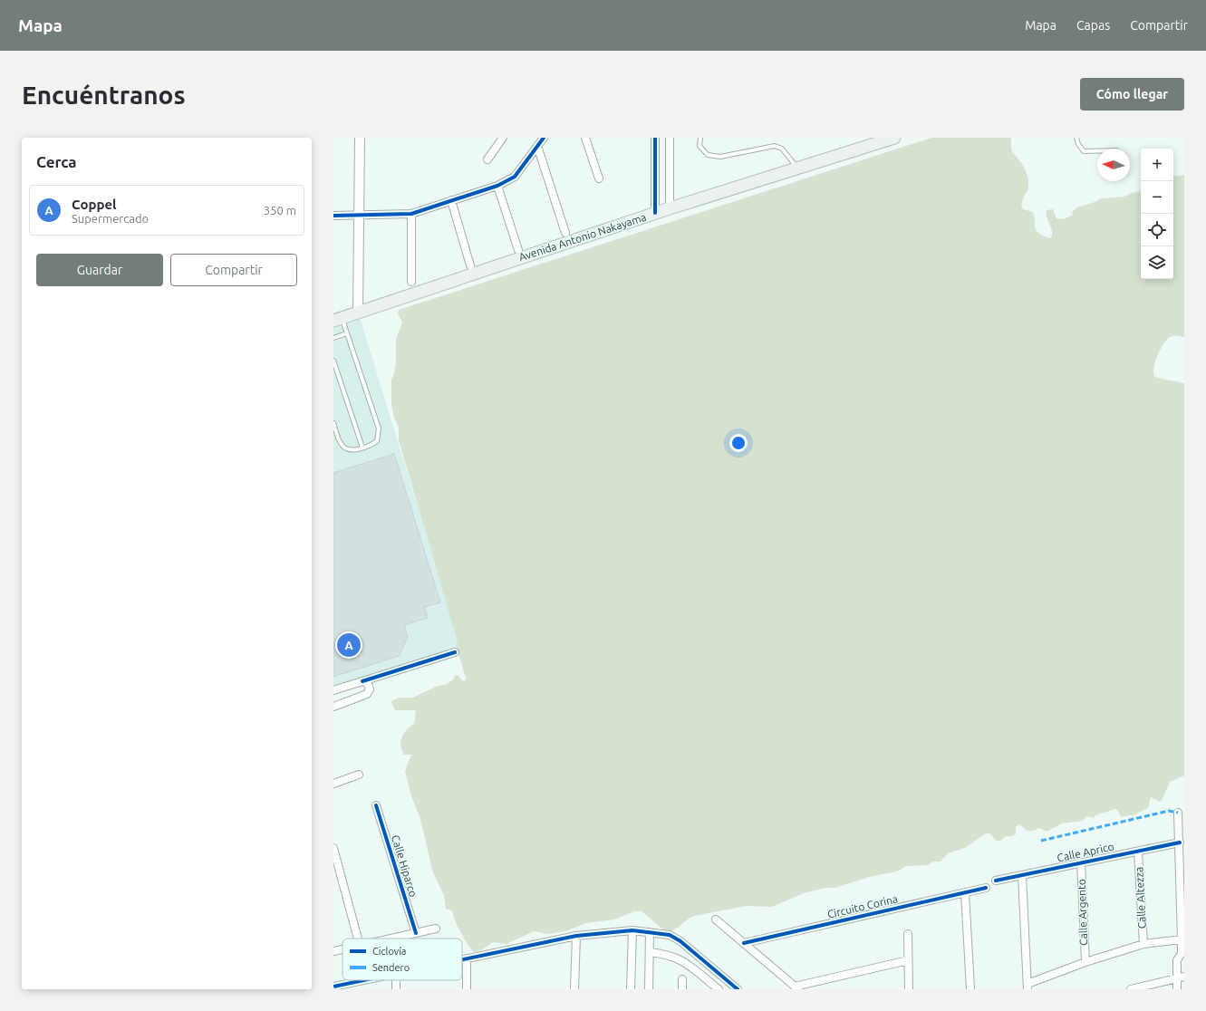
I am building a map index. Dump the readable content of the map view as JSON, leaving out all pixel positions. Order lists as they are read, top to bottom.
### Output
{
  "streets": {
    "main road": ["Avenida Antonio Nakayama"],
    "street": [
      "Calle Aprico",
      "Calle Hiparco",
      "Calle Altezza",
      "Circuito Corina",
      "Calle Argento"
    ]
  },
  "crossings": [
    ["Calle Aprico", "Calle Altezza"],
    ["Calle Aprico", "Calle Argento"]
  ],
  "legend": ["Ciclovía", "Sendero"],
  "north": "left",
  "page": {
    "header": "Mapa",
    "nav": ["Mapa", "Capas", "Compartir"],
    "buttons": [
      "Cómo llegar",
      ["Guardar", "Compartir"]
    ],
    "title": "Encuéntranos",
    "heading": "Cerca",
    "map_buttons": ["+", "−"],
    "list": [
      {
        "mark": "A",
        "name": "Coppel",
        "note": "Supermercado",
        "value": "350 m"
      }
    ],
    "pins": "A"
  }
}
